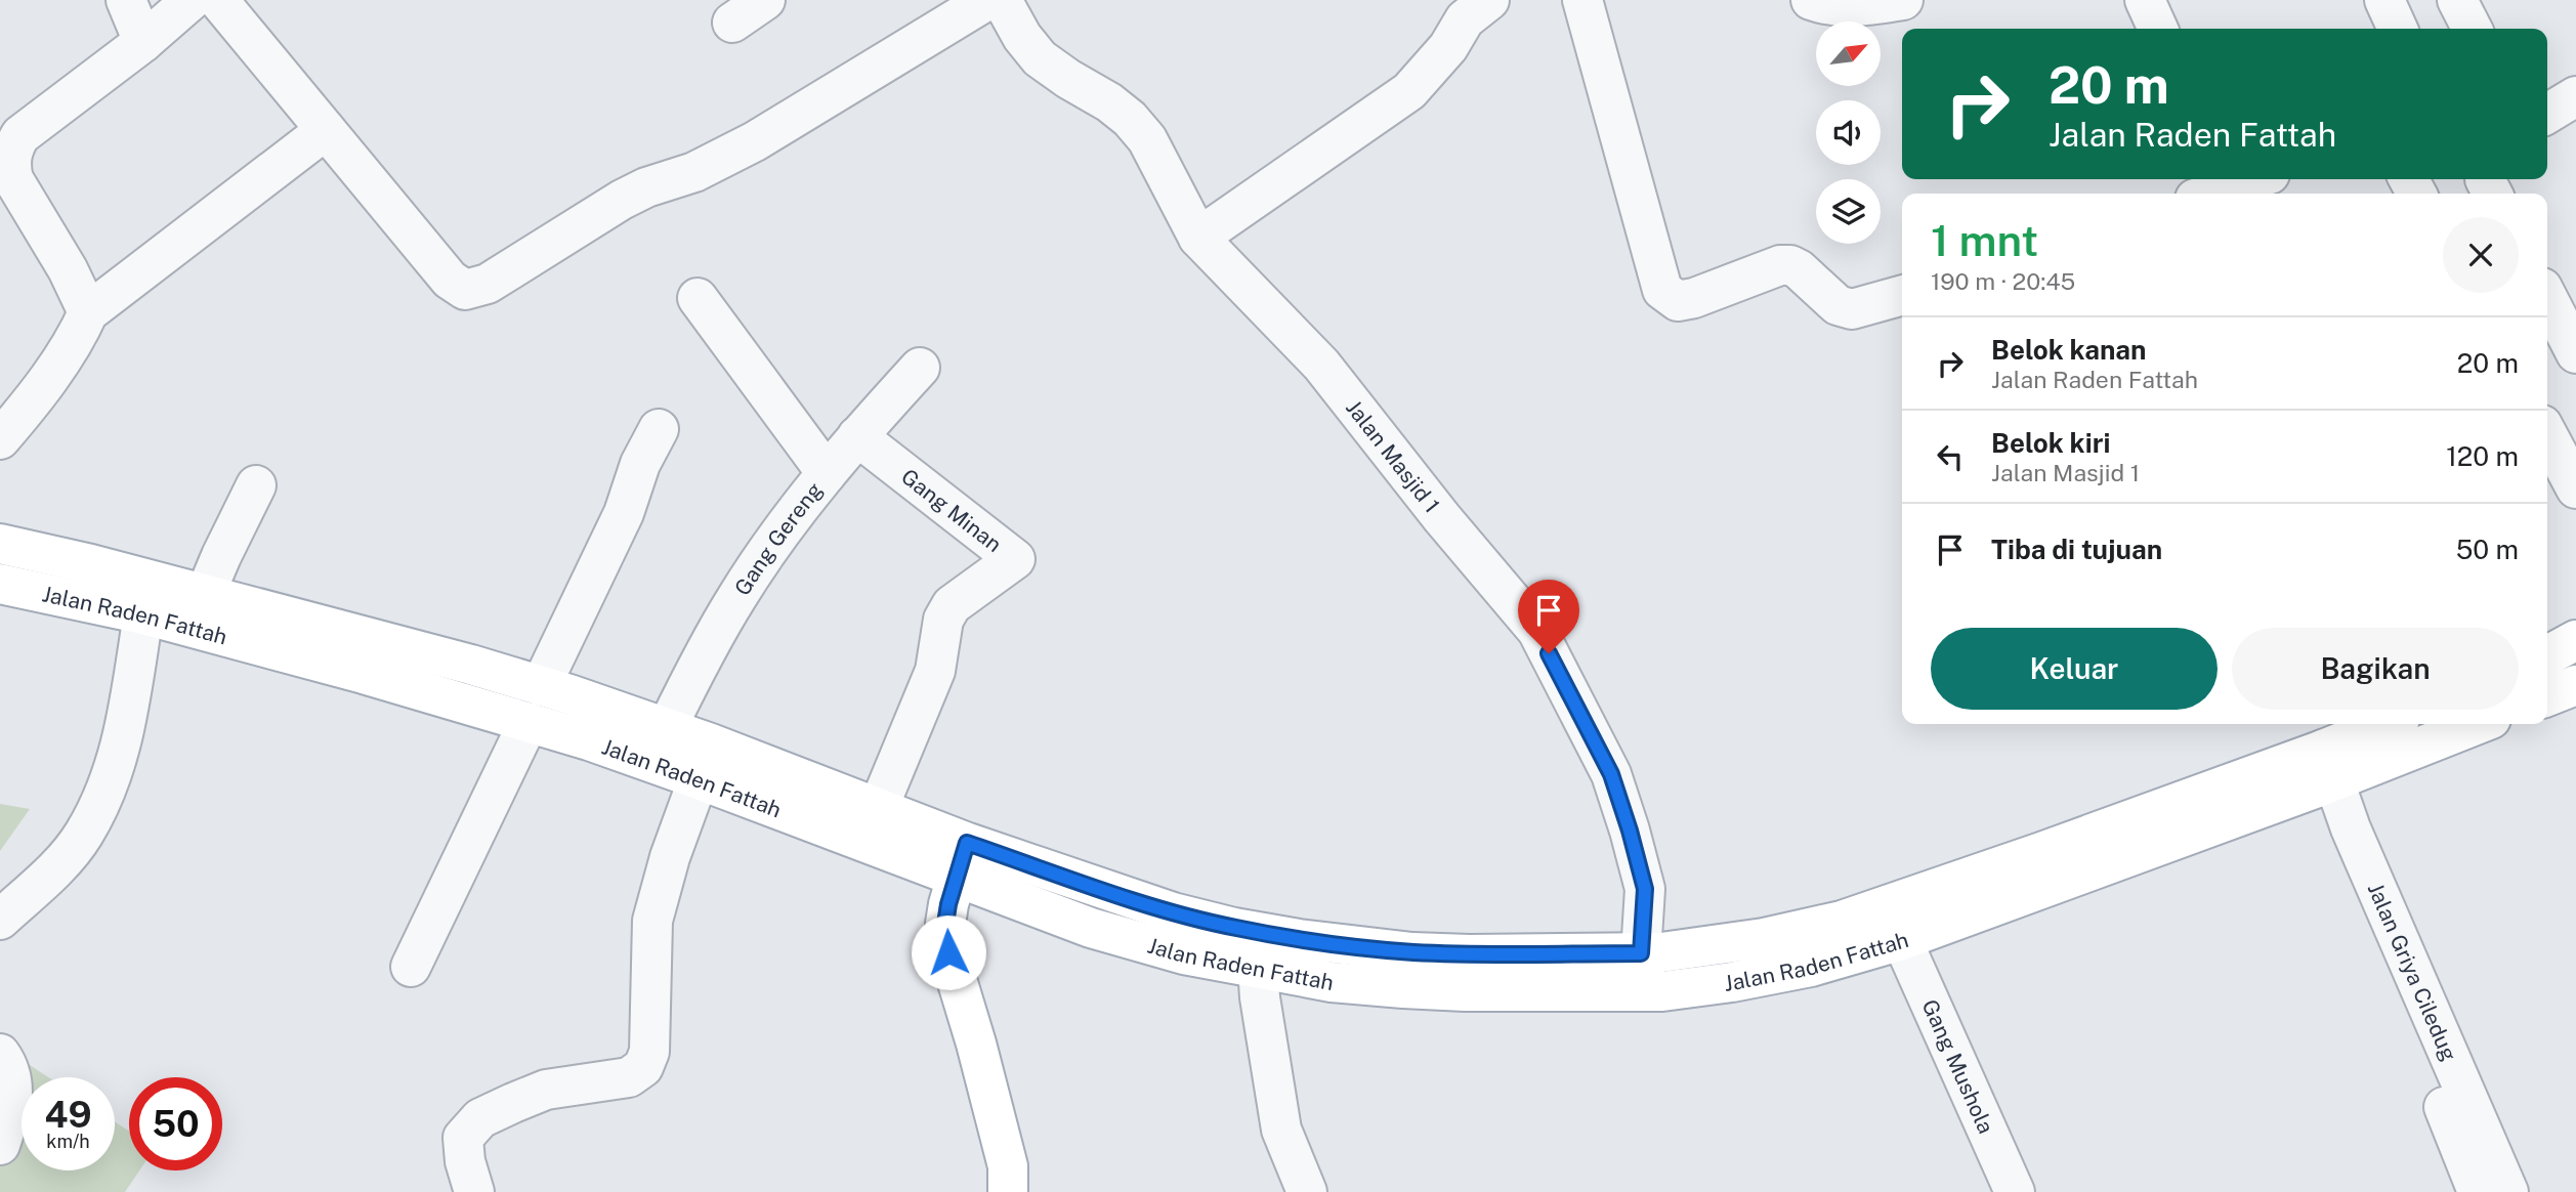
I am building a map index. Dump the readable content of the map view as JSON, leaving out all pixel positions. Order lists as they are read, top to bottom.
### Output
{
  "streets": {
    "main road": ["Jalan Raden Fattah"],
    "street": [
      "Jalan Masjid 1",
      "Gang Minan",
      "Gang Gereng",
      "Jalan Griya Ciledug",
      "Gang Mushola"
    ]
  },
  "crossings": [
    ["Jalan Masjid 1", "Jalan Raden Fattah"],
    ["Gang Minan", "Gang Gereng"],
    ["Gang Minan", "Jalan Raden Fattah"],
    ["Gang Gereng", "Jalan Raden Fattah"],
    ["Jalan Raden Fattah", "Jalan Griya Ciledug"],
    ["Jalan Raden Fattah", "Gang Mushola"]
  ],
  "north": "top right",
  "page": {
    "turn": ["20 m", "Jalan Raden Fattah"],
    "heading": ["1 mnt", "190 m · 20:45"],
    "list": [
      {
        "name": "Belok kanan",
        "note": "Jalan Raden Fattah",
        "value": "20 m"
      },
      {
        "name": "Belok kiri",
        "note": "Jalan Masjid 1",
        "value": "120 m"
      },
      {
        "name": "Tiba di tujuan",
        "value": "50 m"
      }
    ],
    "buttons": ["Keluar", "Bagikan"],
    "speed": "49 km/h",
    "limit": "50"
  }
}
